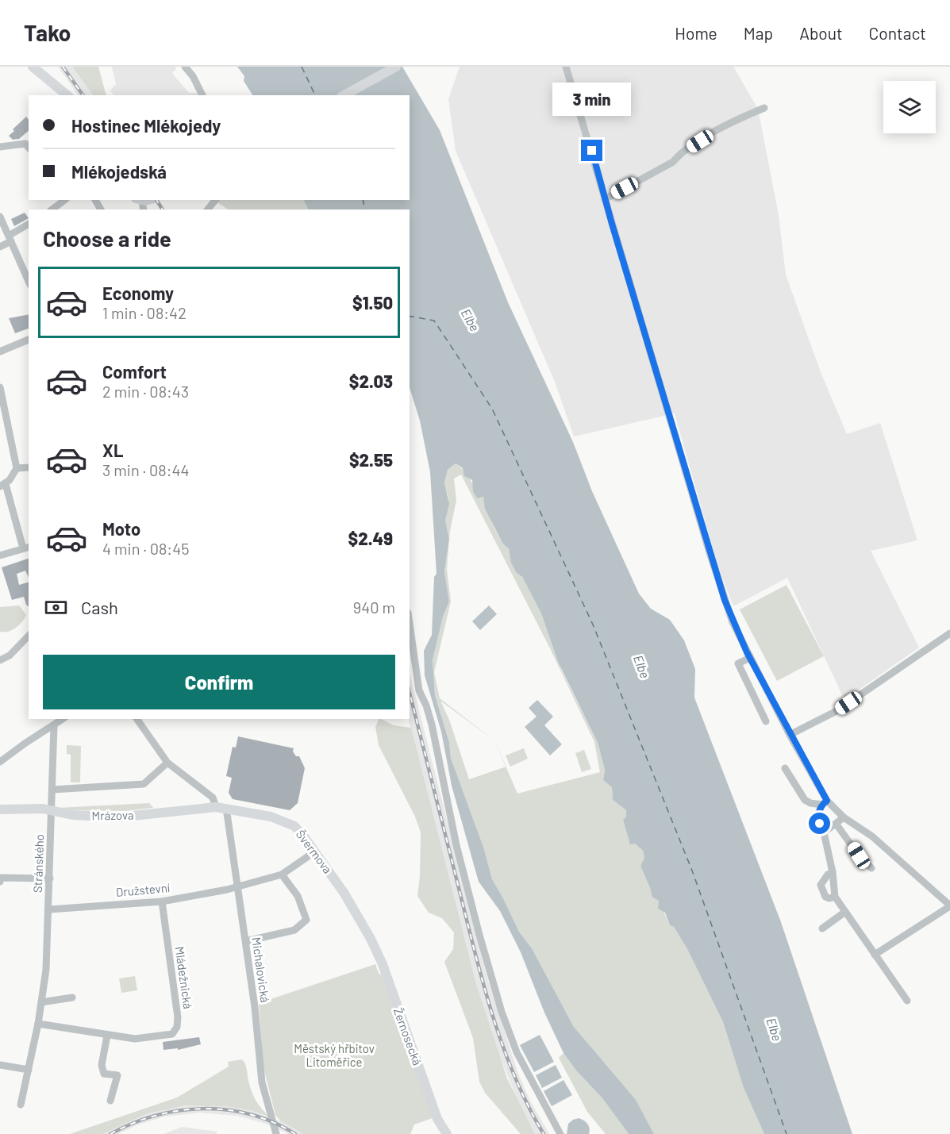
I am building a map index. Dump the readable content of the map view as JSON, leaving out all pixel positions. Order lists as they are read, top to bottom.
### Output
{
  "streets": {
    "main road": ["Mrázova", "Švermova", "Žernosecká"],
    "street": [
      "Stránského",
      "Družstevní",
      "Michalovická",
      "Mládežnická"
    ]
  },
  "crossings": [
    ["Mrázova", "Švermova"],
    ["Mrázova", "Stránského"],
    ["Mrázova", "Michalovická"],
    ["Švermova", "Michalovická"],
    ["Švermova", "Žernosecká"],
    ["Stránského", "Družstevní"],
    ["Stránského", "Mládežnická"],
    ["Družstevní", "Michalovická"],
    ["Družstevní", "Mládežnická"]
  ],
  "water": ["Elbe"],
  "parks": ["Městský hřbitov Litoměřice"],
  "page": {
    "header": "Tako",
    "nav": [
      "Home",
      "Map",
      "About",
      "Contact"
    ],
    "bubble": "3 min",
    "banner": ["Hostinec Mlékojedy", "Mlékojedská"],
    "heading": "Choose a ride",
    "list": [
      {
        "name": "Economy",
        "note": "1 min · 08:42",
        "value": "$1.50"
      },
      {
        "name": "Comfort",
        "note": "2 min · 08:43",
        "value": "$2.03"
      },
      {
        "name": "XL",
        "note": "3 min · 08:44",
        "value": "$2.55"
      },
      {
        "name": "Moto",
        "note": "4 min · 08:45",
        "value": "$2.49"
      }
    ],
    "pay": ["Cash", "940 m"],
    "buttons": "Confirm"
  }
}
